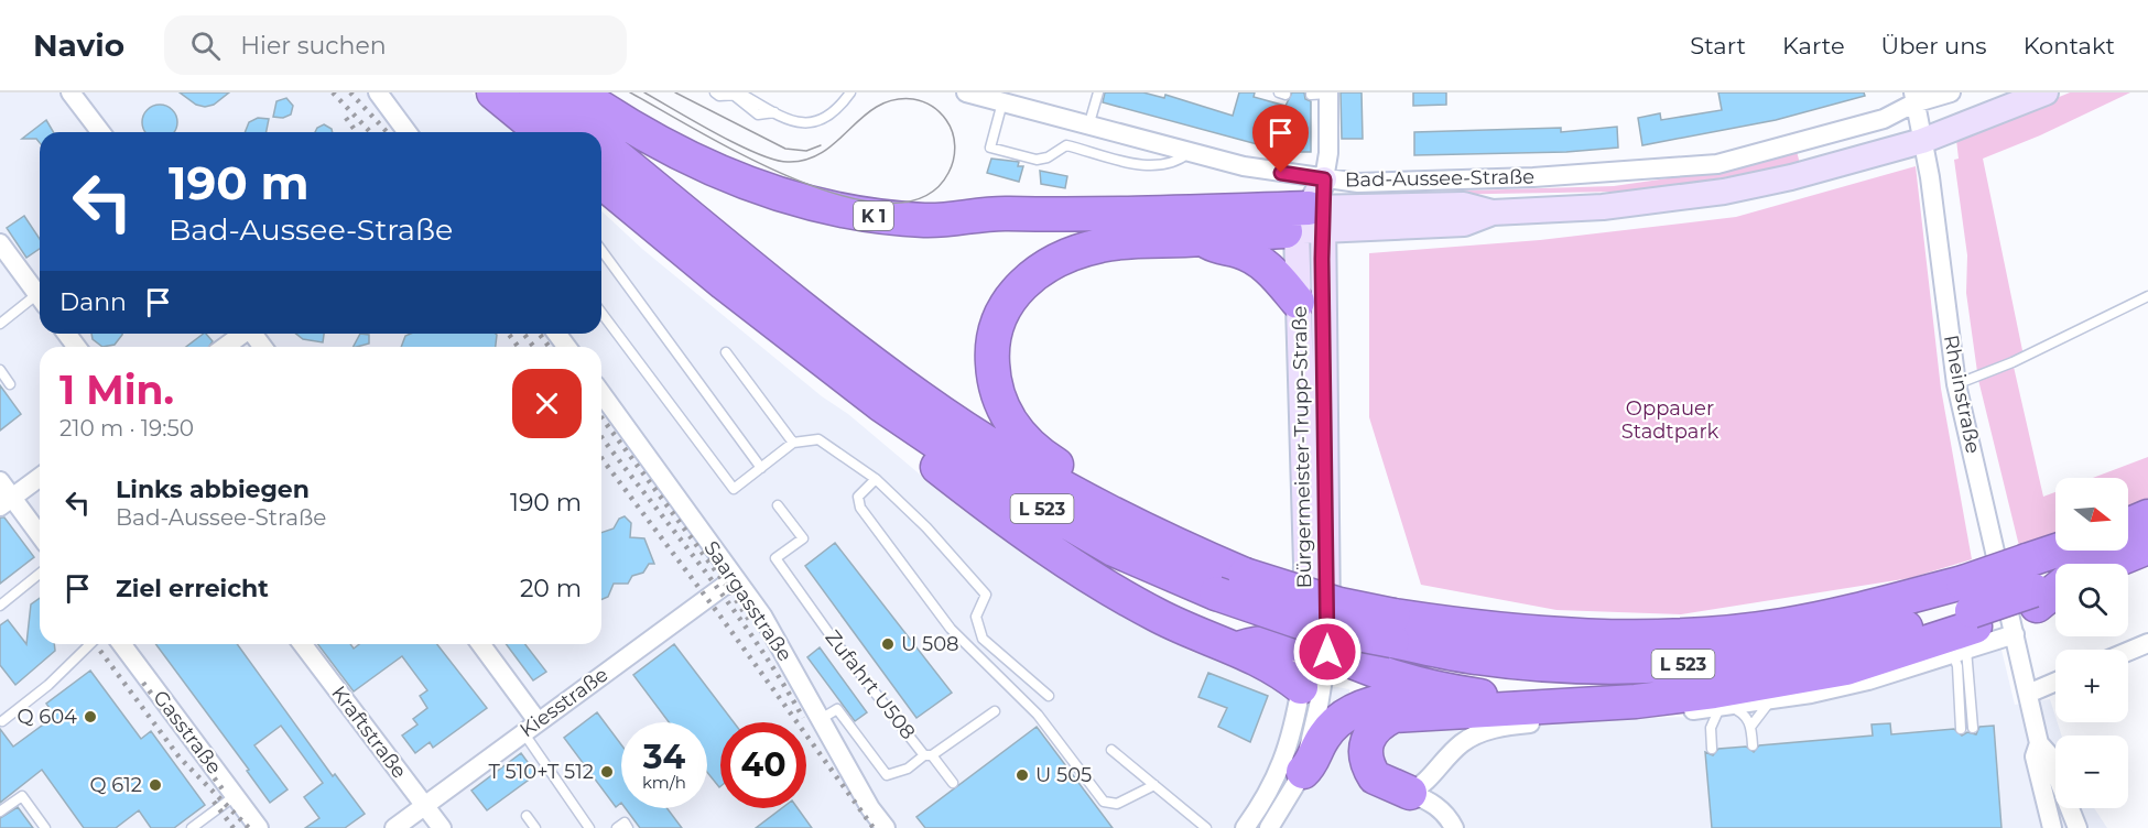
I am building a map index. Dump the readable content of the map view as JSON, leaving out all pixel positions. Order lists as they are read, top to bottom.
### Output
{
  "streets": {
    "highway": ["K 1", "L 523"],
    "street": [
      "Bad-Aussee-Straße",
      "Rheinstraße",
      "Bürgermeister-Trupp-Straße",
      "Saargasstraße",
      "Kiesstraße",
      "Gasstraße",
      "Kraftstraße"
    ],
    "lane": ["Zufahrt U508"]
  },
  "crossings": [
    ["Bad-Aussee-Straße", "Rheinstraße"],
    ["Bad-Aussee-Straße", "Bürgermeister-Trupp-Straße"],
    ["K 1", "Rheinstraße"],
    ["K 1", "Bürgermeister-Trupp-Straße"],
    ["Saargasstraße", "Zufahrt U508"],
    ["Saargasstraße", "Kiesstraße"],
    ["Kiesstraße", "Kraftstraße"]
  ],
  "parks": ["Oppauer Stadtpark"],
  "places": [
    "U 508",
    "Q 604",
    "T 510+T 512",
    "U 505",
    "Q 612"
  ],
  "north": "right",
  "page": {
    "header": "Navio",
    "search": "Hier suchen",
    "nav": [
      "Start",
      "Karte",
      "Über uns",
      "Kontakt"
    ],
    "turn": ["190 m", "Bad-Aussee-Straße"],
    "then": "Dann",
    "heading": ["1 Min.", "210 m · 19:50"],
    "list": [
      {
        "name": "Links abbiegen",
        "note": "Bad-Aussee-Straße",
        "value": "190 m"
      },
      {
        "name": "Ziel erreicht",
        "value": "20 m"
      }
    ],
    "map_buttons": ["+", "−"],
    "speed": "34 km/h",
    "limit": "40"
  }
}
